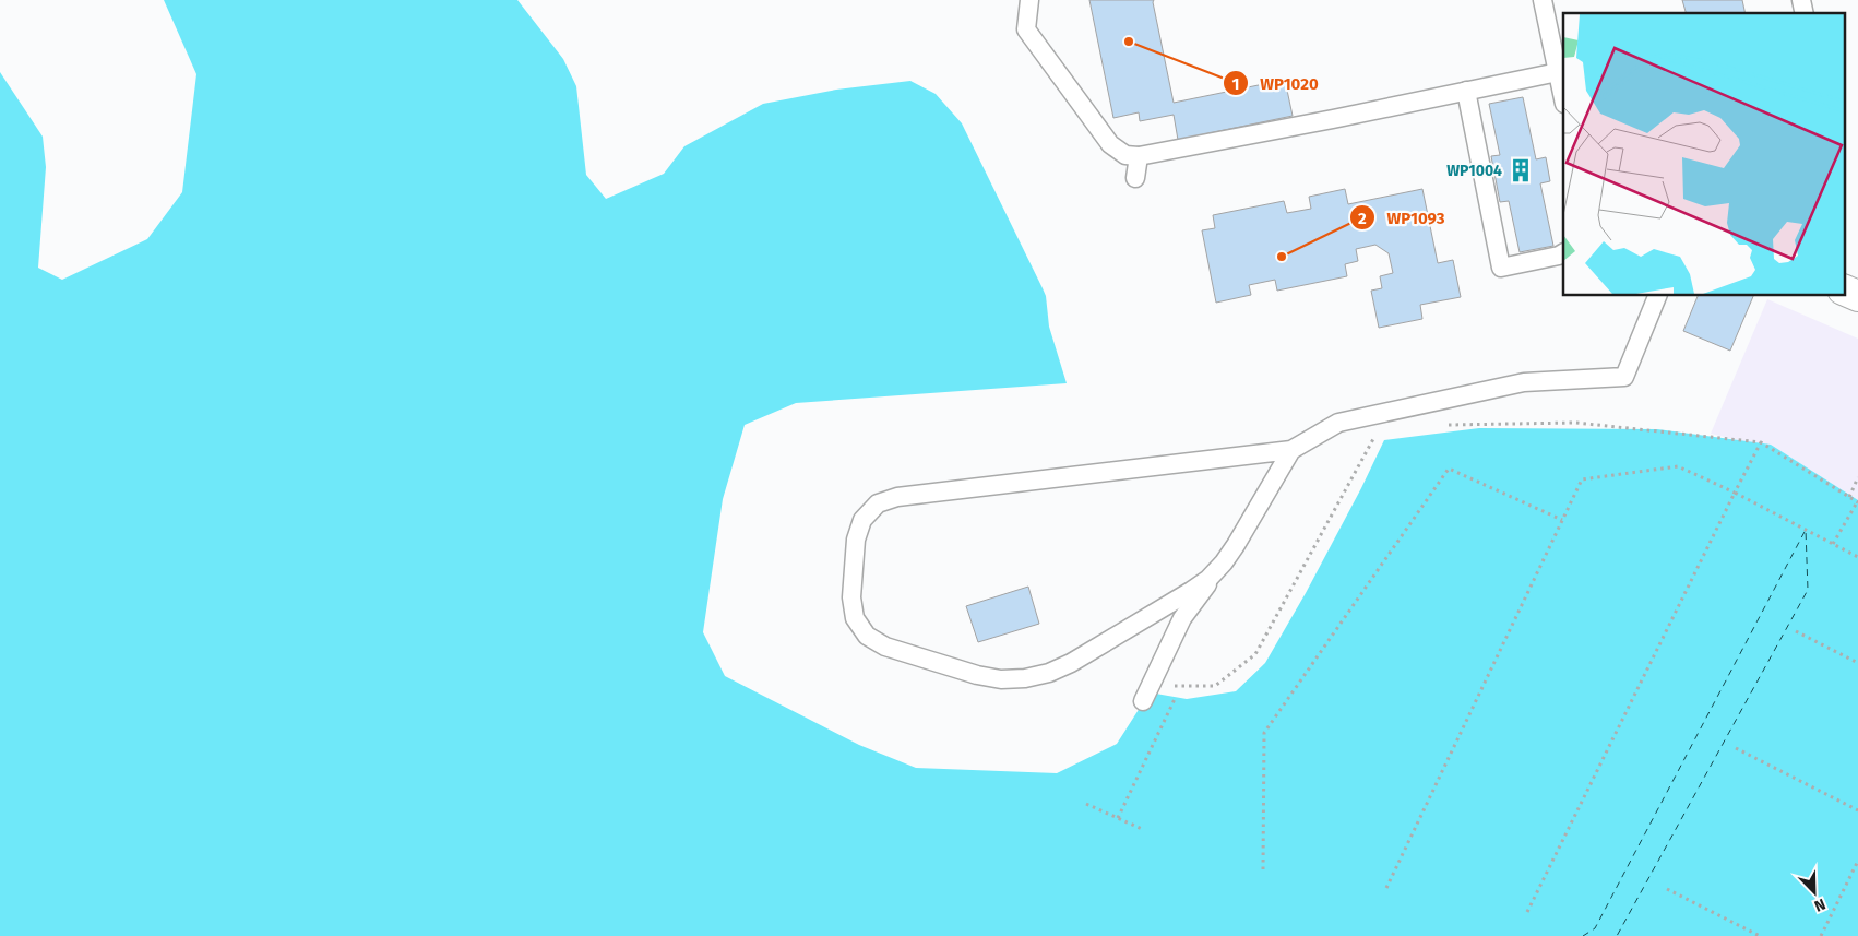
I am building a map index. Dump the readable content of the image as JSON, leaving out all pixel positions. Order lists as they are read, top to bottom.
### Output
{
  "places": {
    "other": ["WP1020", "WP1093"],
    "building": ["WP1004"]
  },
  "north": "bottom right"
}
